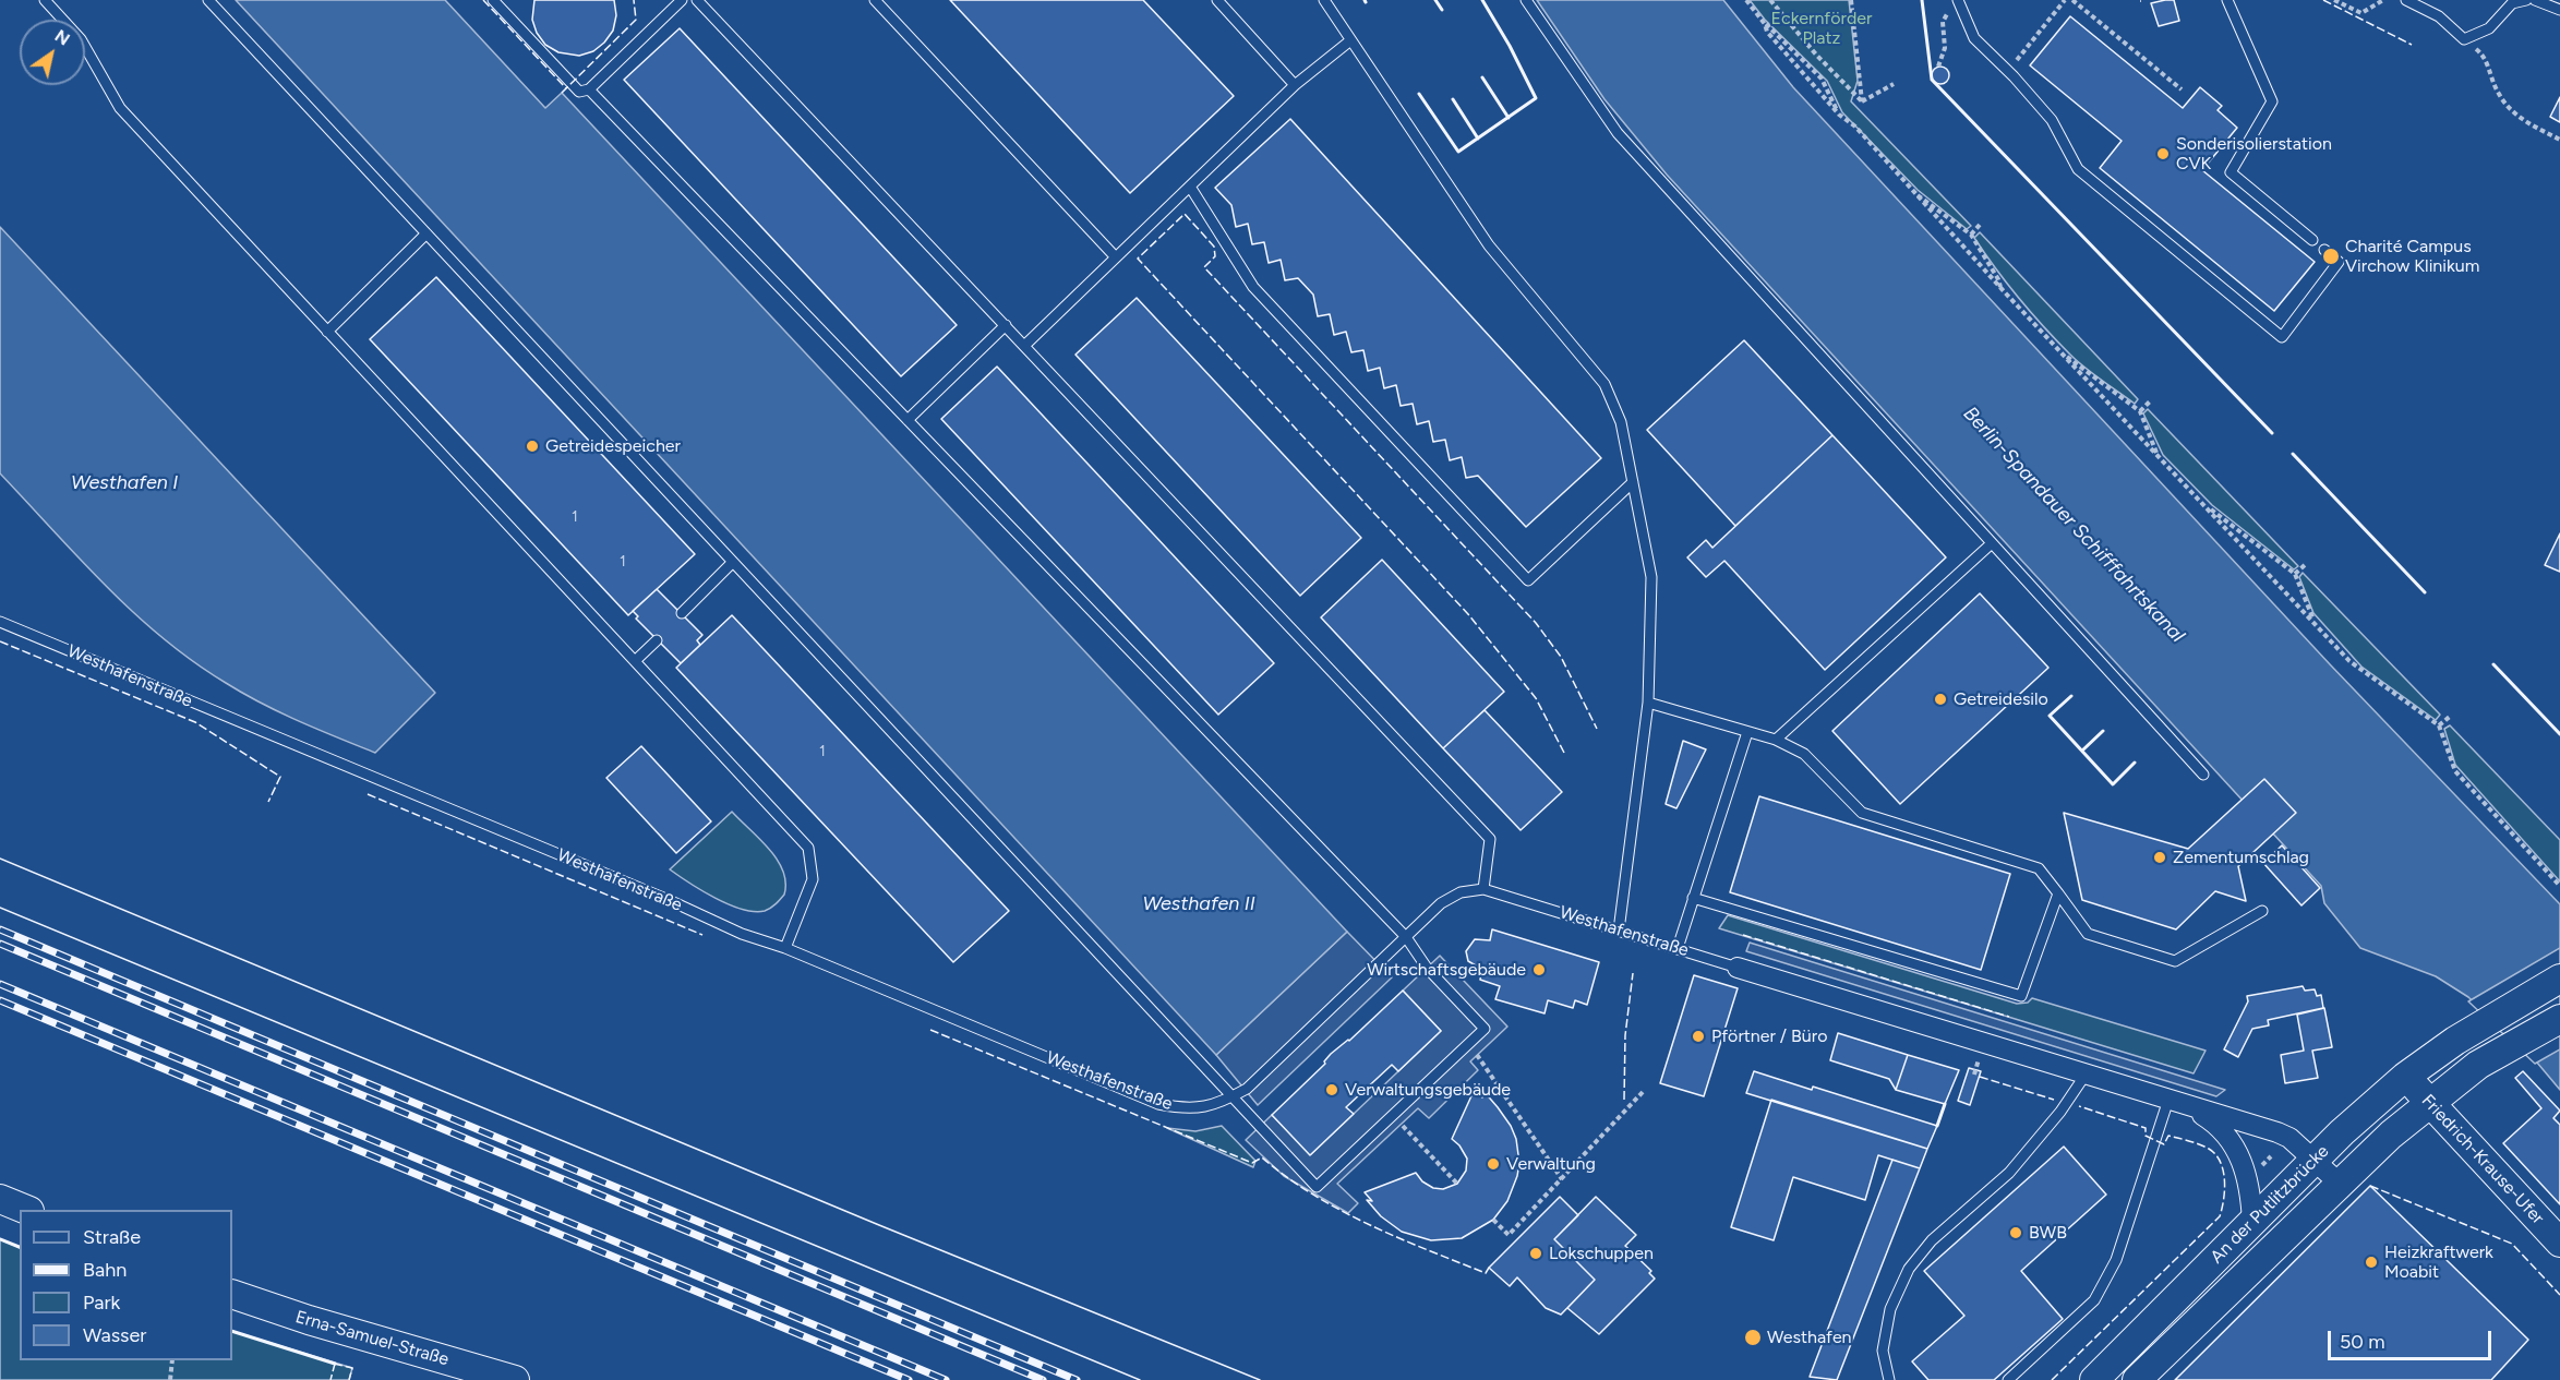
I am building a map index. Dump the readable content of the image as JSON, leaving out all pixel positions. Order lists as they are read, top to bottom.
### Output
{
  "streets": {
    "main road": ["Friedrich-Krause-Ufer", "An der Putlitzbrücke", "Erna-Samuel-Straße"],
    "street": ["Westhafenstraße"]
  },
  "crossings": [
    ["Westhafenstraße", "An der Putlitzbrücke"],
    ["Friedrich-Krause-Ufer", "An der Putlitzbrücke"]
  ],
  "water": ["Westhafen I", "Berlin-Spandauer Schifffahrtskanal", "Westhafen II"],
  "parks": ["Eckernförder Platz"],
  "places": [
    "Sonderisolierstation CVK",
    "Charité Campus Virchow Klinikum",
    "Getreidespeicher",
    "Getreidesilo",
    "Zementumschlag",
    "Wirtschaftsgebäude",
    "Pförtner / Büro",
    "Verwaltungsgebäude",
    "Verwaltung",
    "BWB",
    "Lokschuppen",
    "Heizkraftwerk Moabit",
    "Westhafen"
  ],
  "house_numbers": ["1", "1", "1"],
  "legend": [
    "Straße",
    "Bahn",
    "Park",
    "Wasser"
  ],
  "scale_bar": "50 m",
  "north": "top right"
}
